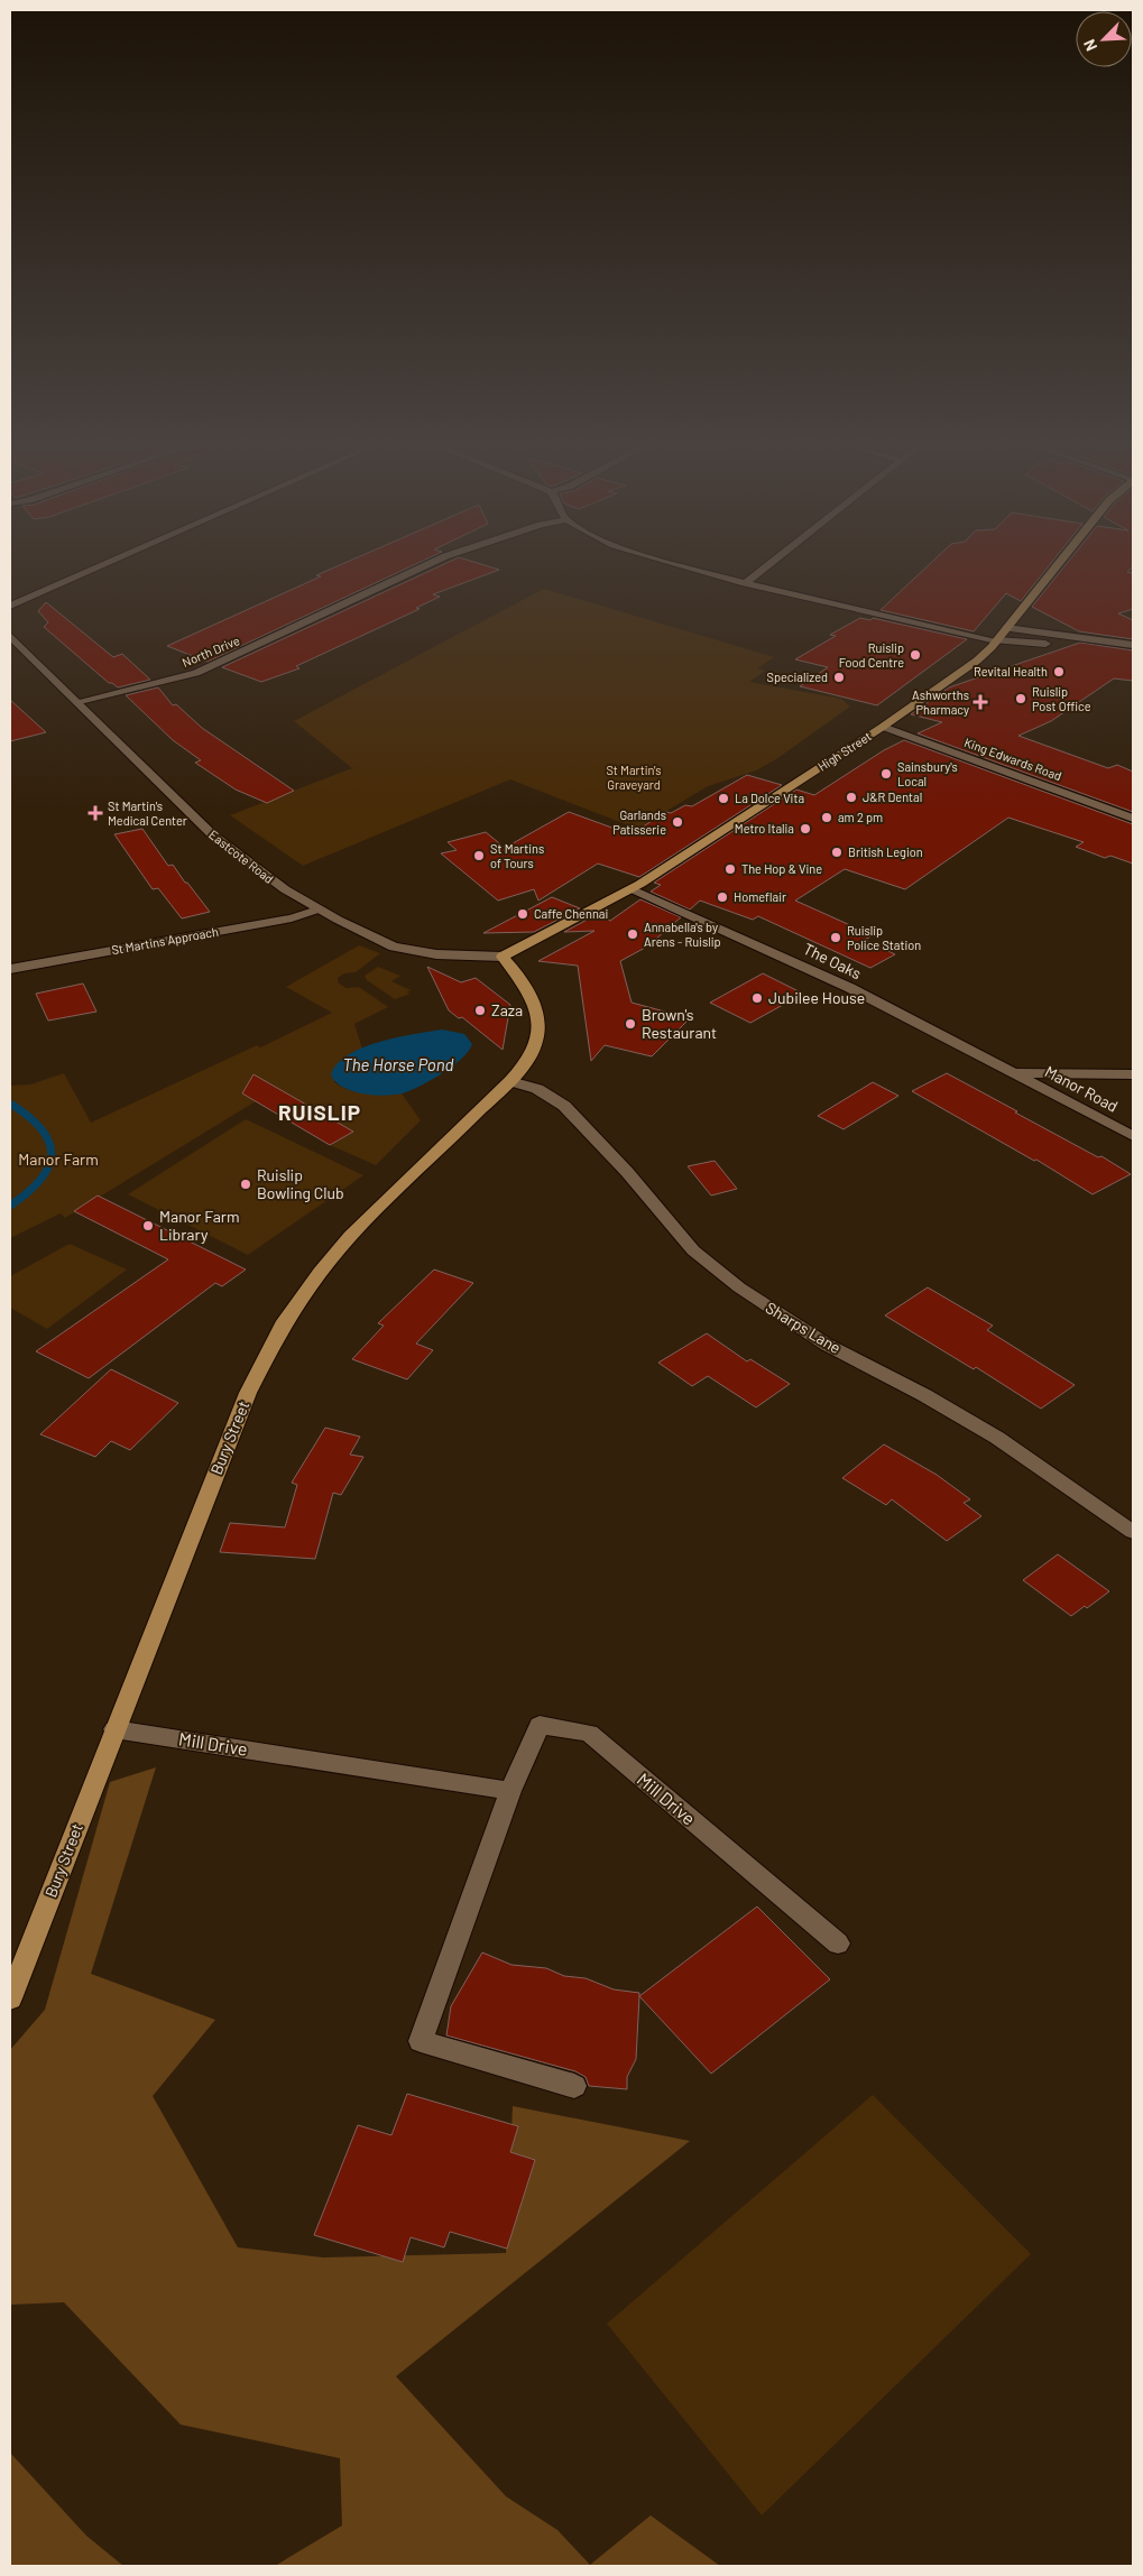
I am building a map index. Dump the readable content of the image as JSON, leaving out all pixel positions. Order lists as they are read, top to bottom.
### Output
{
  "streets": {
    "main road": ["High Street", "Bury Street"],
    "street": [
      "North Drive",
      "King Edwards Road",
      "Eastcote Road",
      "St Martins Approach",
      "The Oaks",
      "Manor Road",
      "Sharps Lane",
      "Mill Drive"
    ]
  },
  "crossings": [
    ["North Drive", "Eastcote Road"],
    ["High Street", "King Edwards Road"],
    ["High Street", "Eastcote Road"],
    ["High Street", "The Oaks"],
    ["High Street", "Bury Street"],
    ["Eastcote Road", "St Martins Approach"],
    ["Eastcote Road", "Bury Street"],
    ["The Oaks", "Manor Road"],
    ["Sharps Lane", "Bury Street"],
    ["Bury Street", "Mill Drive"]
  ],
  "districts": ["RUISLIP"],
  "water": ["The Horse Pond"],
  "parks": ["St Martin's Graveyard", "Manor Farm"],
  "places": {
    "other": [
      "Ruislip Food Centre",
      "Revital Health",
      "Specialized",
      "Ruislip Post Office",
      "Sainsbury's Local",
      "J&R Dental",
      "La Dolce Vita",
      "am 2 pm",
      "Garlands Patisserie",
      "Metro Italia",
      "British Legion",
      "St Martins of Tours",
      "The Hop & Vine",
      "Homeflair",
      "Caffe Chennai",
      "Annabella's by Arens - Ruislip",
      "Ruislip Police Station",
      "Jubilee House",
      "Zaza",
      "Brown's Restaurant",
      "Ruislip Bowling Club",
      "Manor Farm Library"
    ],
    "health": ["Ashworths Pharmacy", "St Martin's Medical Center"]
  },
  "north": "bottom left"
}
